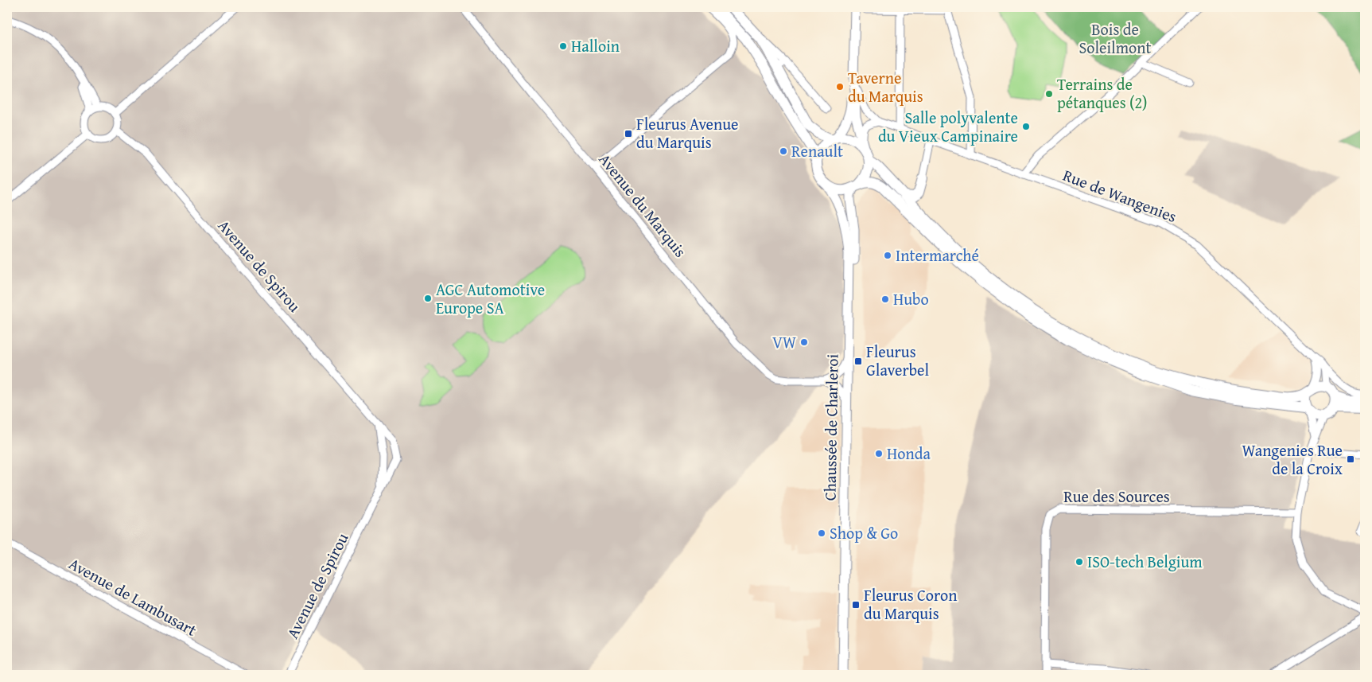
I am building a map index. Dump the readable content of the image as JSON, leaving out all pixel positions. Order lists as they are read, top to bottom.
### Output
{
  "streets": {
    "main road": ["Chaussée de Charleroi"],
    "street": [
      "Rue de Wangenies",
      "Avenue du Marquis",
      "Avenue de Spirou",
      "Rue des Sources",
      "Avenue de Lambusart"
    ]
  },
  "parks": ["Bois de Soleilmont"],
  "places": {
    "other": [
      "Halloin",
      "Taverne du Marquis",
      "Terrains de pétanques (2)",
      "Salle polyvalente du Vieux Campinaire",
      "Renault",
      "Intermarché",
      "AGC Automotive Europe SA",
      "Hubo",
      "VW",
      "Honda",
      "Shop & Go",
      "ISO-tech Belgium"
    ],
    "transit": [
      "Fleurus Avenue du Marquis",
      "Fleurus Glaverbel",
      "Wangenies Rue de la Croix",
      "Fleurus Coron du Marquis"
    ]
  }
}
